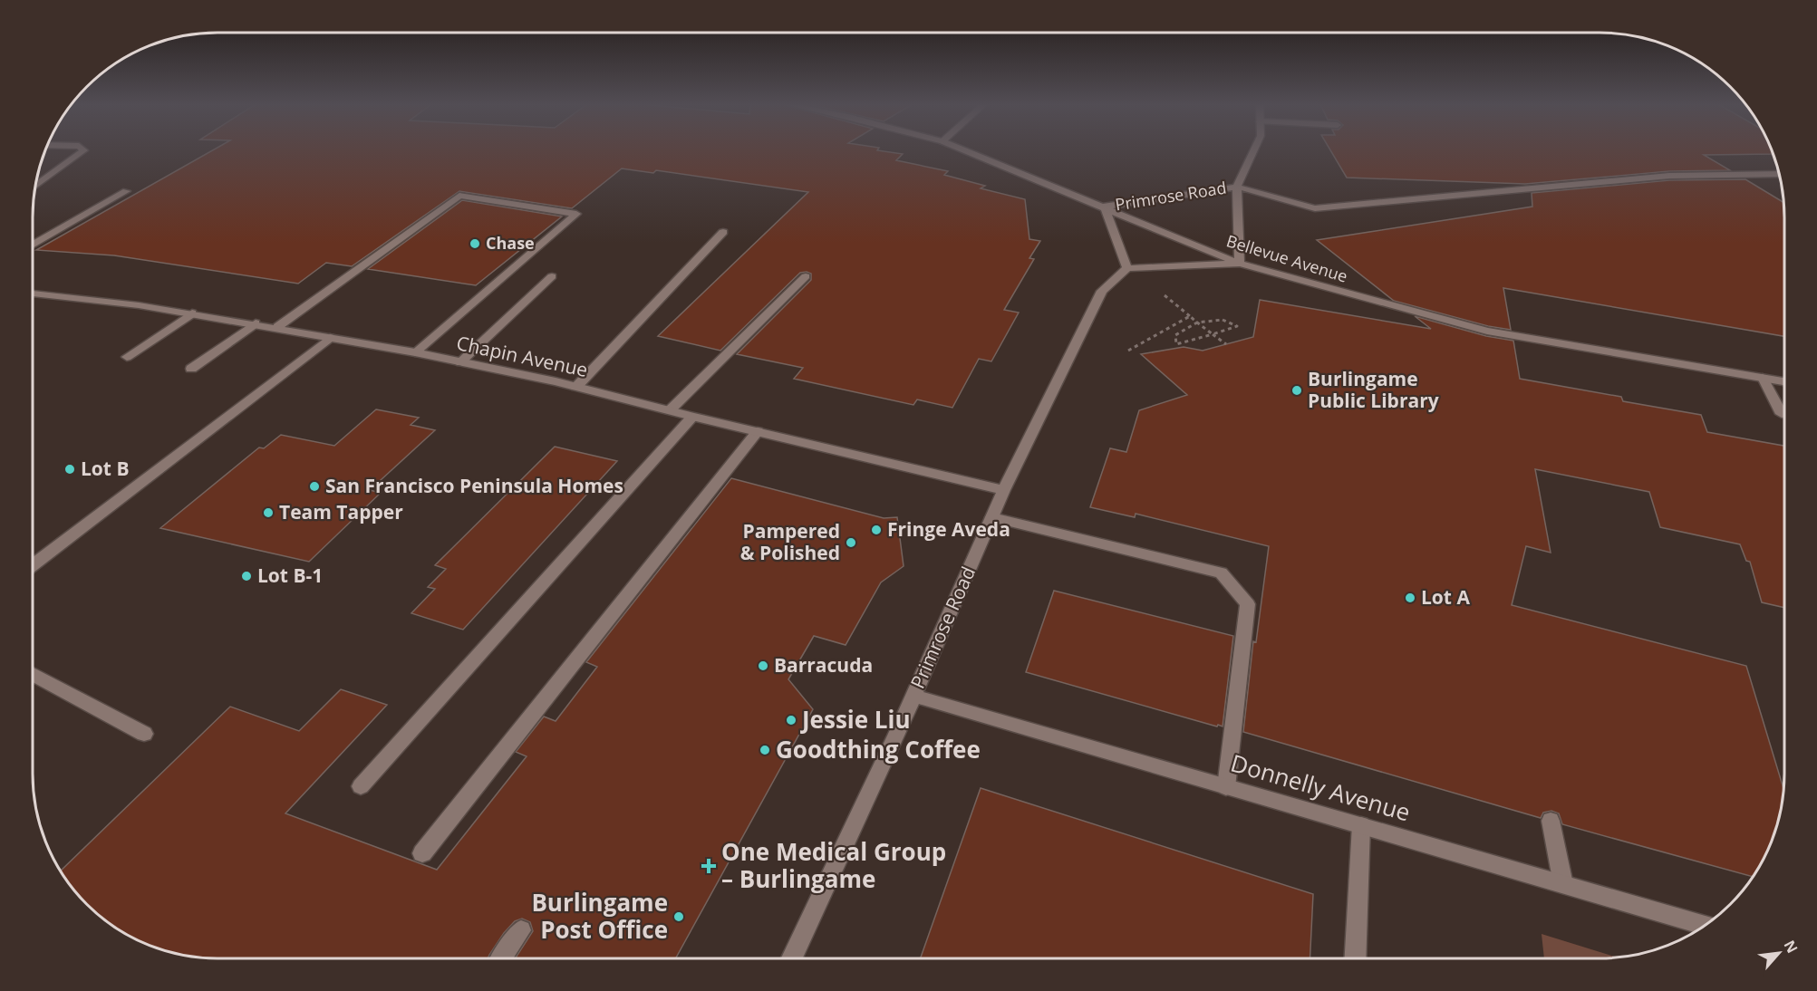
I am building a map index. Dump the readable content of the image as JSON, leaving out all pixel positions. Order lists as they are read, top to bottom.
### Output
{
  "streets": {
    "street": [
      "Primrose Road",
      "Bellevue Avenue",
      "Chapin Avenue",
      "Donnelly Avenue"
    ]
  },
  "crossings": [
    ["Primrose Road", "Bellevue Avenue"],
    ["Primrose Road", "Chapin Avenue"],
    ["Primrose Road", "Donnelly Avenue"]
  ],
  "places": {
    "other": [
      "Chase",
      "Burlingame Public Library",
      "Lot B",
      "San Francisco Peninsula Homes",
      "Team Tapper",
      "Fringe Aveda",
      "Pampered & Polished",
      "Lot B-1",
      "Lot A",
      "Barracuda",
      "Jessie Liu",
      "Goodthing Coffee",
      "Burlingame Post Office"
    ],
    "health": ["One Medical Group – Burlingame"]
  },
  "north": "top right"
}
